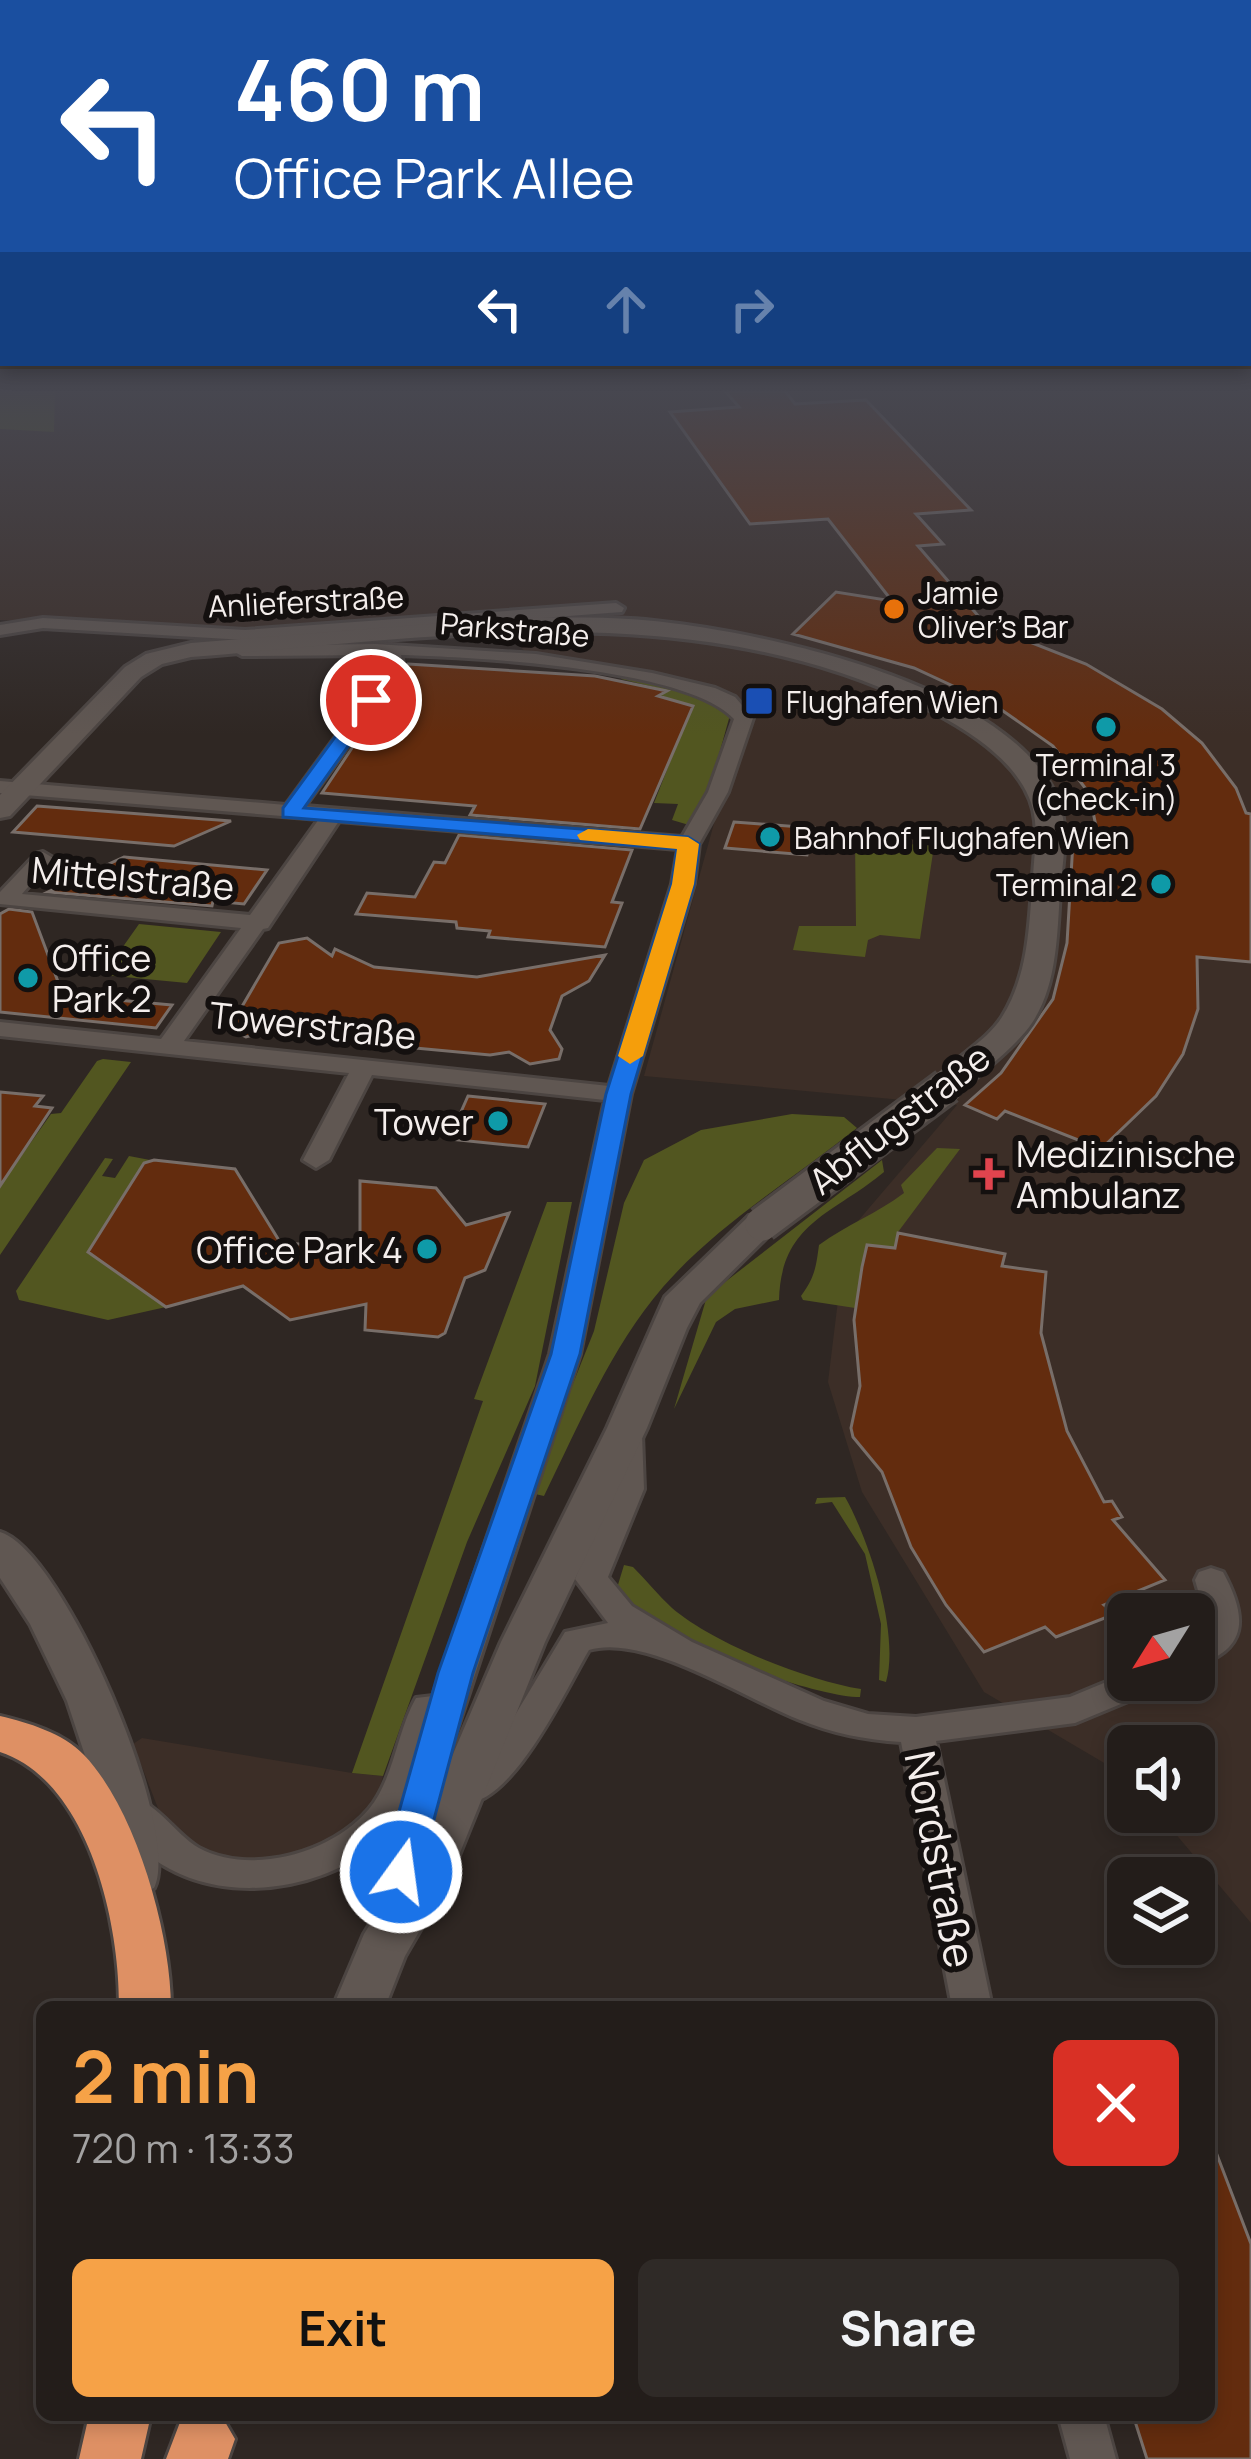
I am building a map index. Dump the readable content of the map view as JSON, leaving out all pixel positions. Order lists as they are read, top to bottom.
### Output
{
  "streets": {
    "street": [
      "Anlieferstraße",
      "Parkstraße",
      "Mittelstraße",
      "Towerstraße",
      "Abflugstraße",
      "Nordstraße"
    ]
  },
  "crossings": [
    ["Parkstraße", "Abflugstraße"]
  ],
  "places": {
    "other": [
      "Jamie Oliver's Bar",
      "Terminal 3 (check-in)",
      "Bahnhof Flughafen Wien",
      "Terminal 2",
      "Office Park 2",
      "Tower",
      "Office Park 4"
    ],
    "transit": ["Flughafen Wien"],
    "health": ["Medizinische Ambulanz"]
  },
  "north": "bottom left",
  "page": {
    "turn": ["460 m", "Office Park Allee"],
    "heading": ["2 min", "720 m · 13:33"],
    "buttons": ["Exit", "Share"]
  }
}
